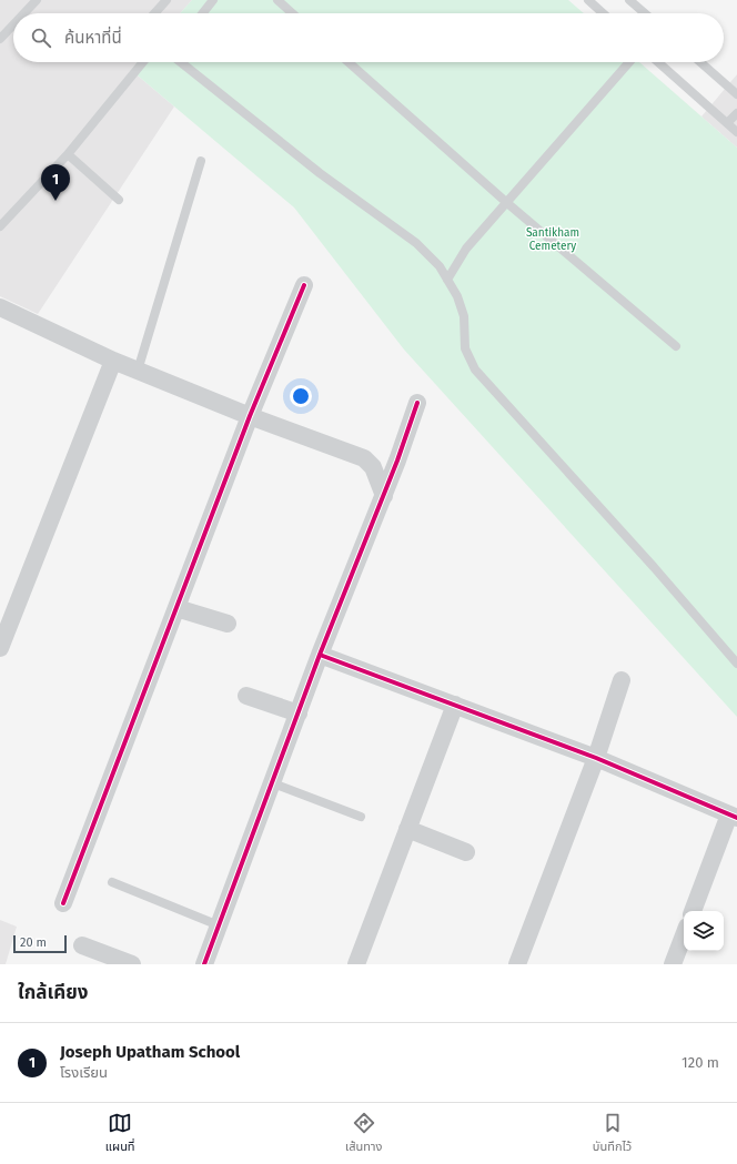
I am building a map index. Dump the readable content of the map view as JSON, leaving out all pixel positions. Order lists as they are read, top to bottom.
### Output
{
  "parks": ["Santikham Cemetery"],
  "scale_bar": "20 m",
  "page": {
    "search": "ค้นหาที่นี่",
    "pins": "1",
    "scale": "20 m",
    "heading": "ใกล้เคียง",
    "list": [
      {
        "mark": "1",
        "name": "Joseph Upatham School",
        "note": "โรงเรียน",
        "value": "120 m"
      }
    ],
    "nav": ["แผนที่", "เส้นทาง", "บันทึกไว้"]
  }
}
